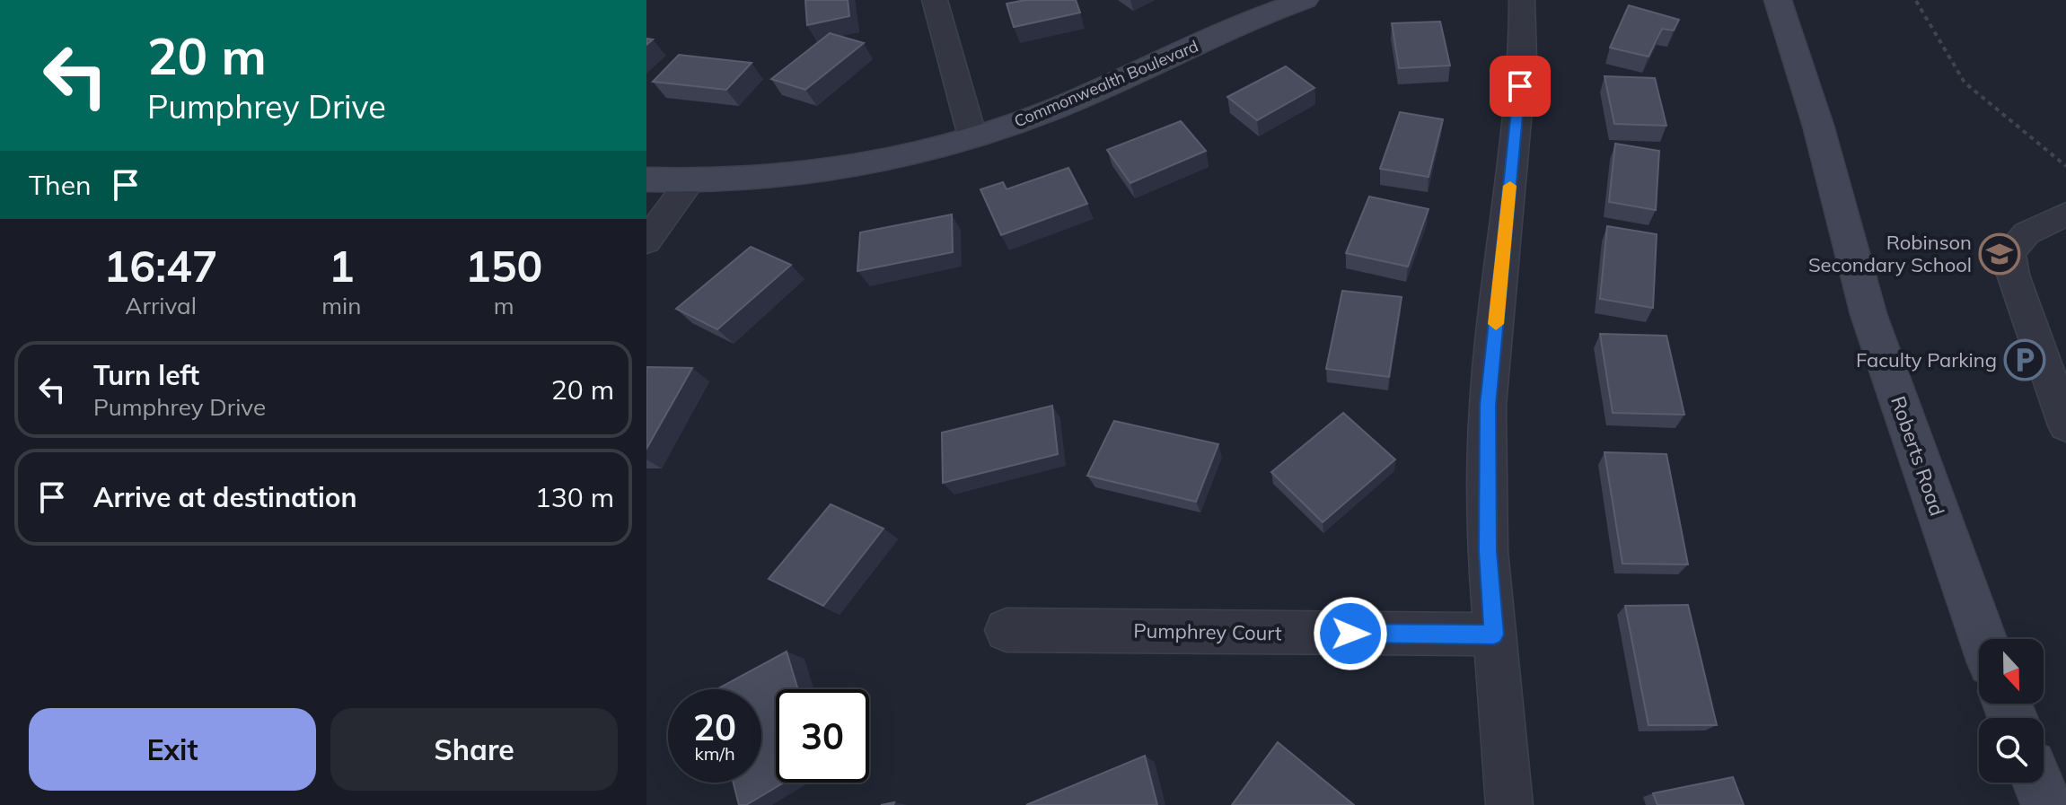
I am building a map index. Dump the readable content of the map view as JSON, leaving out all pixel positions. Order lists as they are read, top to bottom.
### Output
{
  "streets": {
    "main road": ["Commonwealth Boulevard", "Roberts Road"],
    "street": ["Pumphrey Court"]
  },
  "places": {
    "school or university": ["Robinson Secondary School"],
    "parking": ["Faculty Parking"]
  },
  "north": "bottom",
  "page": {
    "turn": ["20 m", "Pumphrey Drive"],
    "then": "Then",
    "eta": [
      "16:47",
      "Arrival",
      "1",
      "min",
      "150",
      "m"
    ],
    "list": [
      {
        "name": "Turn left",
        "note": "Pumphrey Drive",
        "value": "20 m"
      },
      {
        "name": "Arrive at destination",
        "value": "130 m"
      }
    ],
    "speed": "20 km/h",
    "limit": "30",
    "buttons": ["Exit", "Share"]
  }
}
